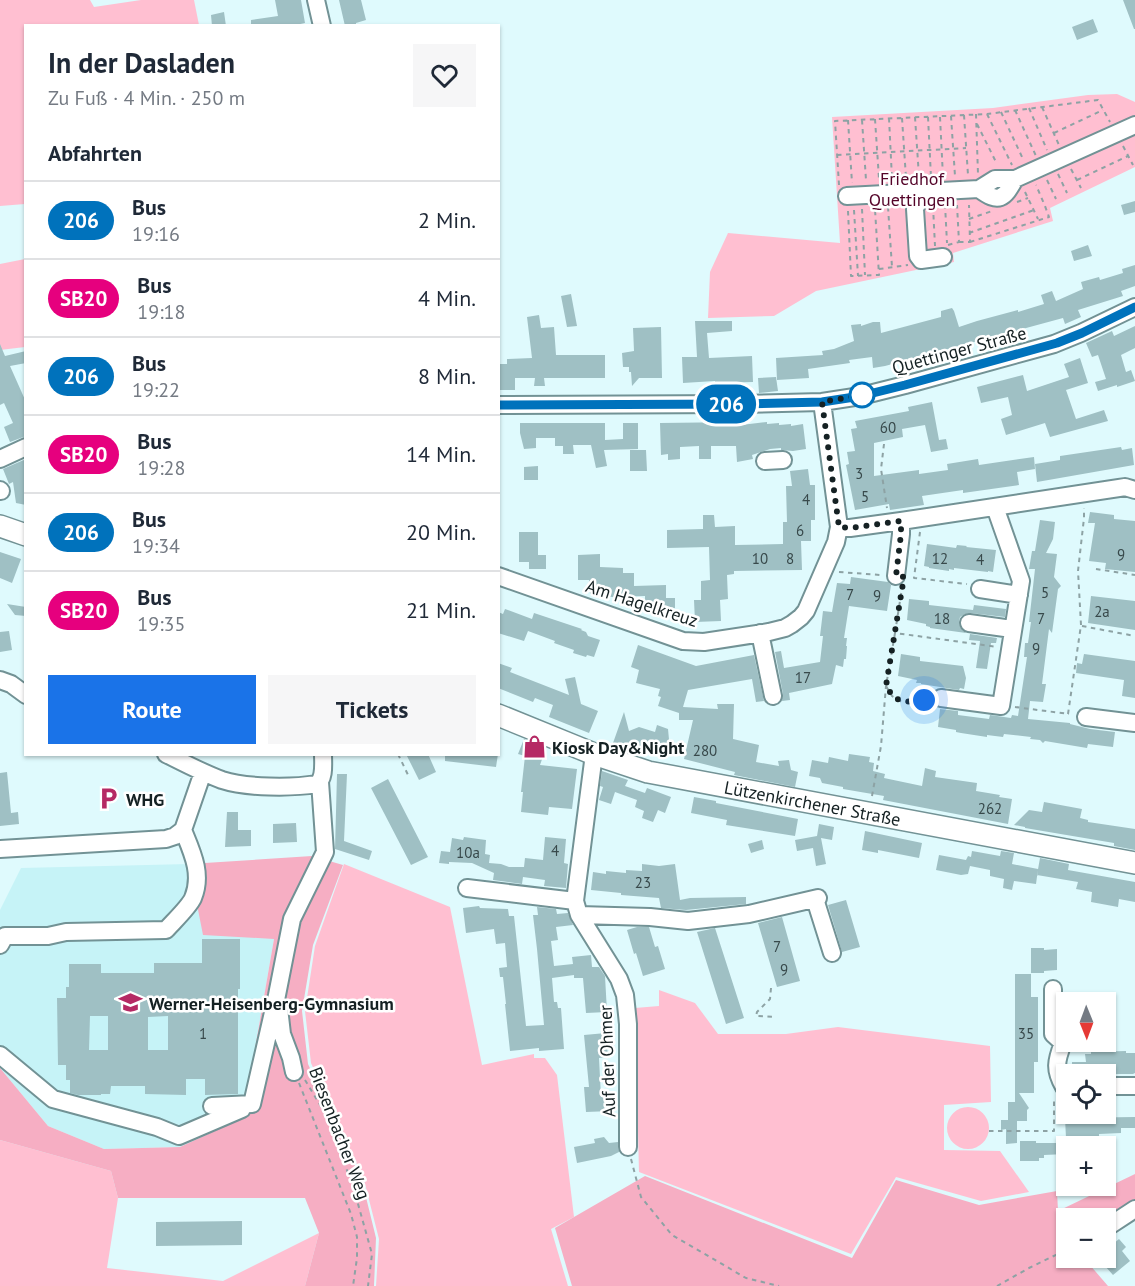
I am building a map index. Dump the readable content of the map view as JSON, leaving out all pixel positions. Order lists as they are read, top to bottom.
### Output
{
  "streets": {
    "main road": ["Lützenkirchener Straße"],
    "street": [
      "Quettinger Straße",
      "Am Hagelkreuz",
      "Auf der Ohmer",
      "Biesenbacher Weg"
    ]
  },
  "crossings": [
    ["Quettinger Straße", "Am Hagelkreuz"]
  ],
  "parks": ["Friedhof Quettingen"],
  "places": {
    "shop": ["Kiosk Day&Night"],
    "parking": ["WHG"],
    "school or university": ["Werner-Heisenberg-Gymnasium"]
  },
  "lines": ["bus line 206"],
  "house_numbers": [
    "60",
    "3",
    "5",
    "4",
    "6",
    "9",
    "10",
    "8",
    "12",
    "4",
    "5",
    "7",
    "9",
    "2a",
    "18",
    "7",
    "9",
    "17",
    "280",
    "262",
    "4",
    "10a",
    "23",
    "7",
    "9",
    "1",
    "35"
  ],
  "north": "bottom",
  "page": {
    "on_map": "206",
    "heading": [
      ["In der Dasladen", "Zu Fuß · 4 Min. · 250 m"],
      "Abfahrten"
    ],
    "list": [
      {
        "mark": "206",
        "name": "Bus",
        "note": "19:16",
        "value": "2 Min."
      },
      {
        "mark": "SB20",
        "name": "Bus",
        "note": "19:18",
        "value": "4 Min."
      },
      {
        "mark": "206",
        "name": "Bus",
        "note": "19:22",
        "value": "8 Min."
      },
      {
        "mark": "SB20",
        "name": "Bus",
        "note": "19:28",
        "value": "14 Min."
      },
      {
        "mark": "206",
        "name": "Bus",
        "note": "19:34",
        "value": "20 Min."
      },
      {
        "mark": "SB20",
        "name": "Bus",
        "note": "19:35",
        "value": "21 Min."
      }
    ],
    "buttons": ["Route", "Tickets"],
    "map_buttons": ["+", "−"]
  }
}
